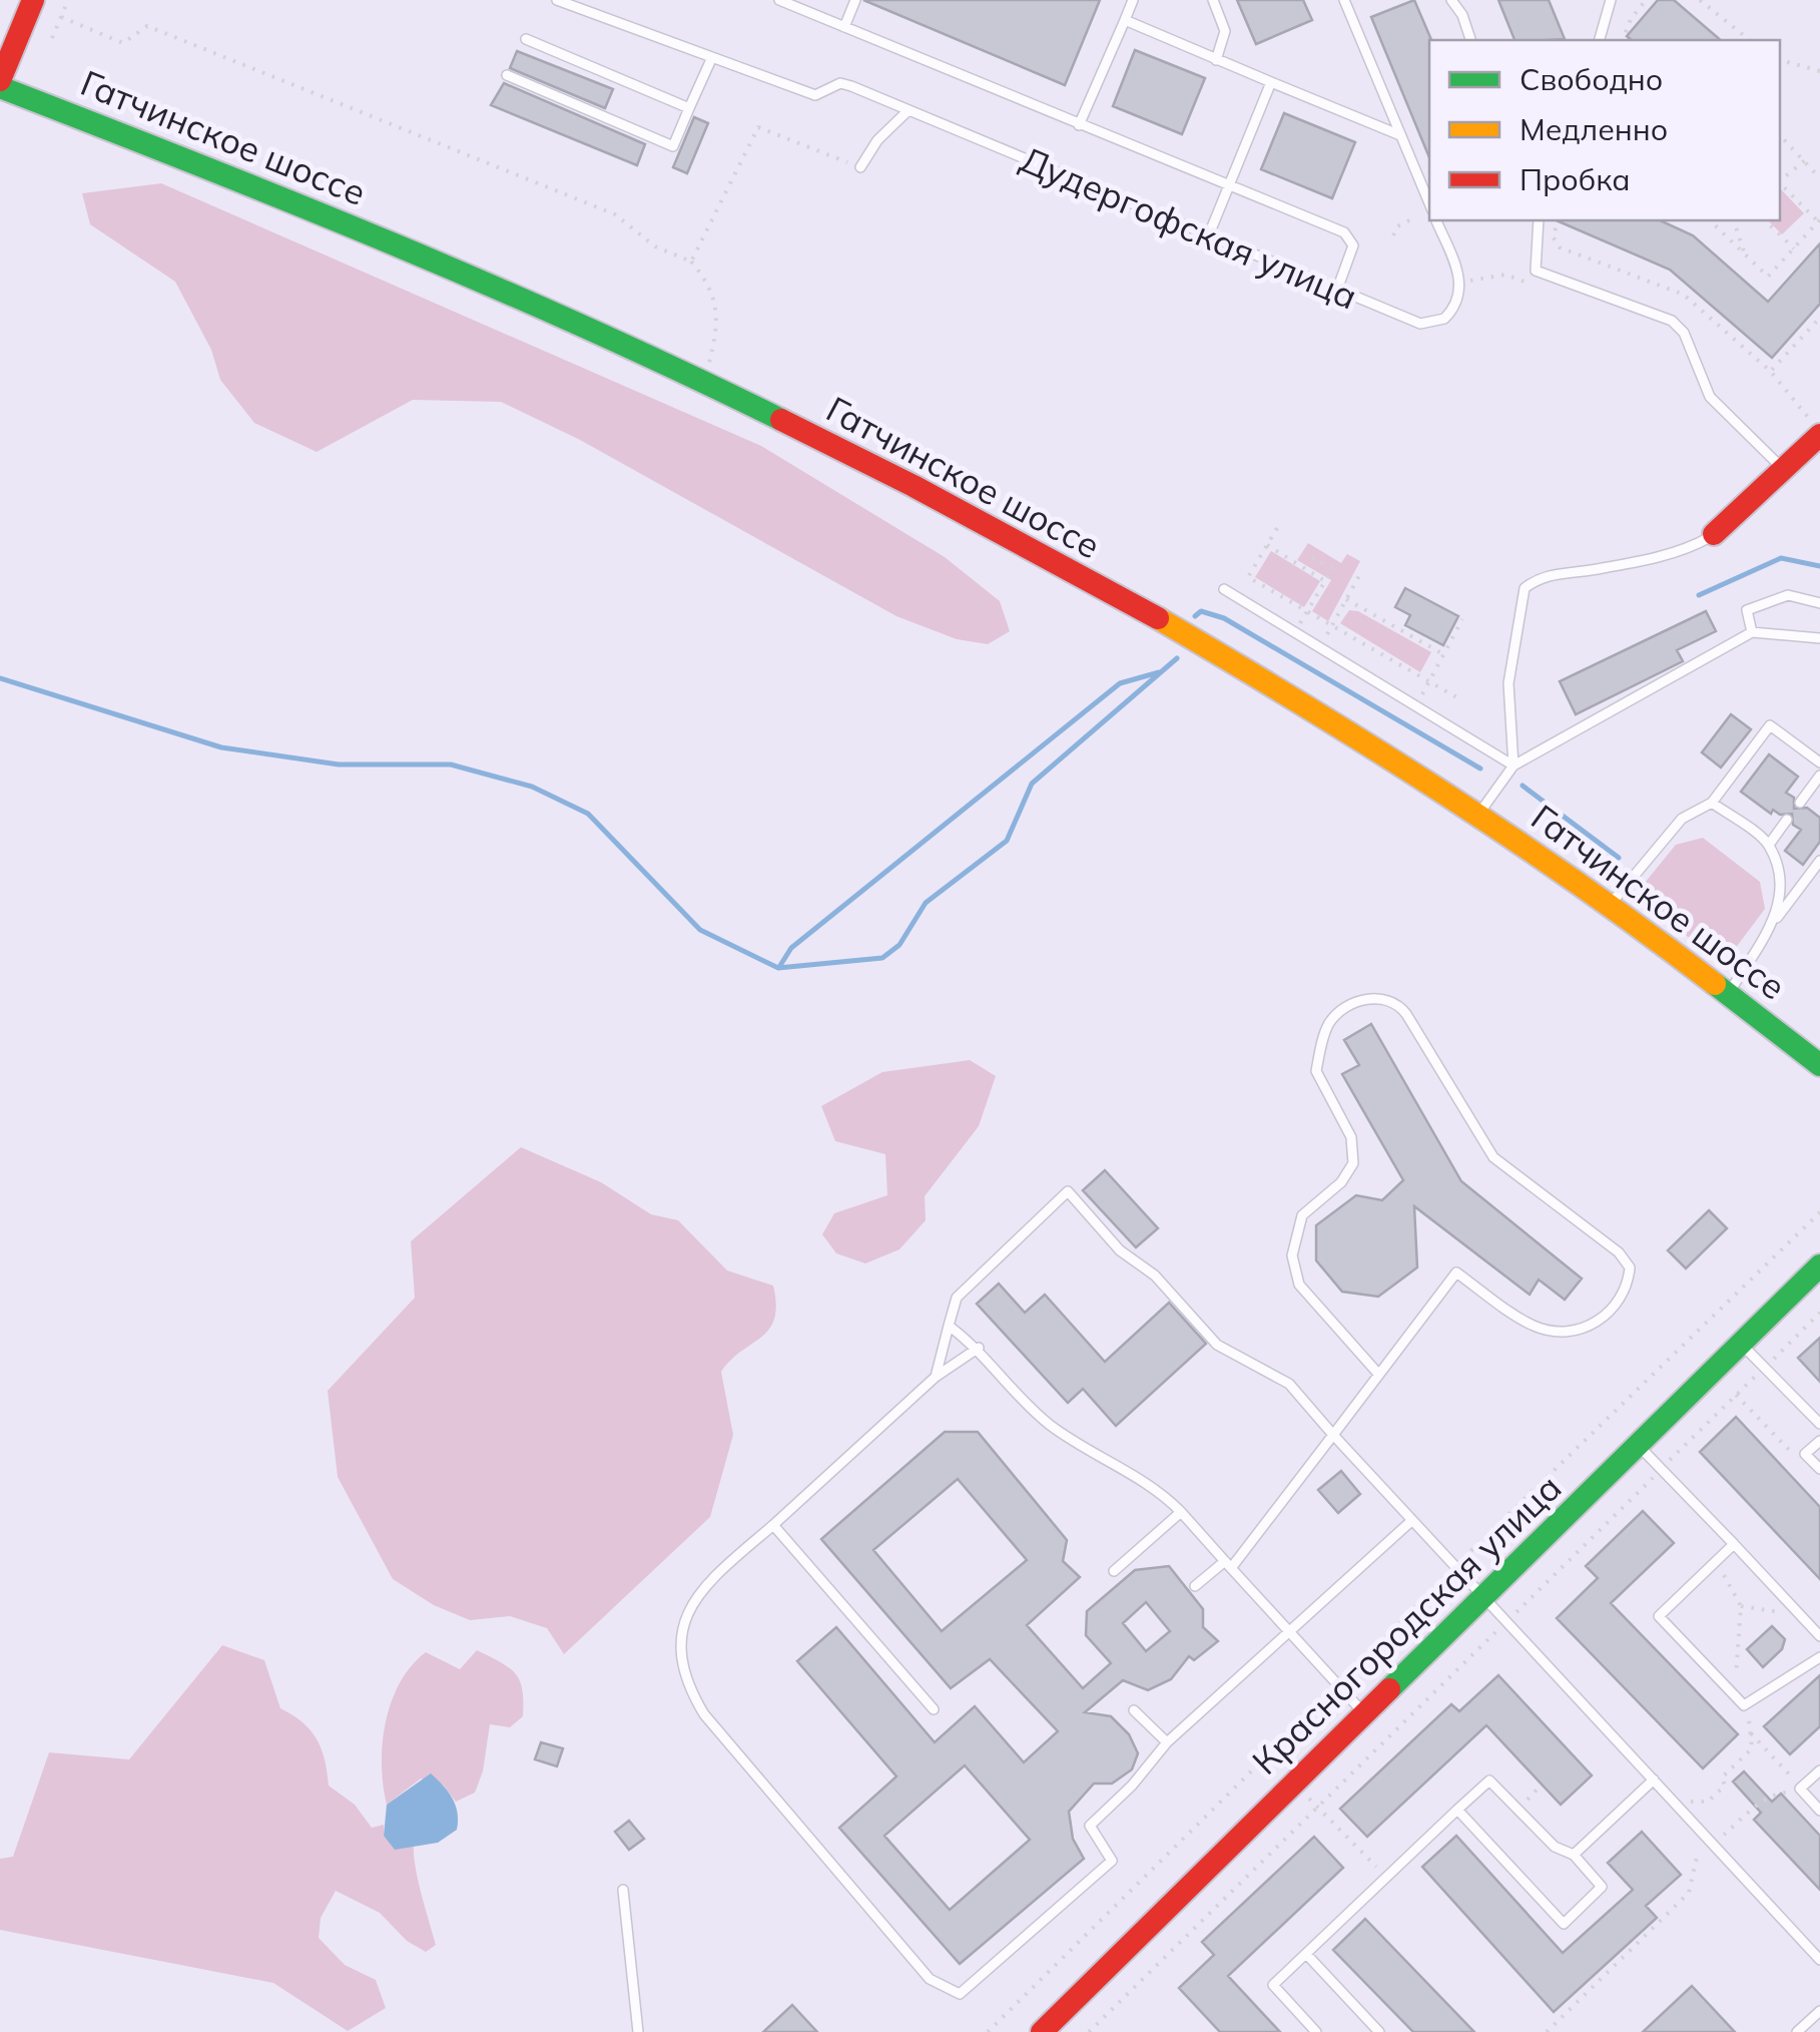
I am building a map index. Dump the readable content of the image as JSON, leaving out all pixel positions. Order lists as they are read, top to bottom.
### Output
{
  "streets": {
    "main road": ["Гатчинское шоссе", "Красногородская улица"],
    "lane": ["Дудергофская улица"]
  },
  "legend": ["Свободно", "Медленно", "Пробка"]
}
